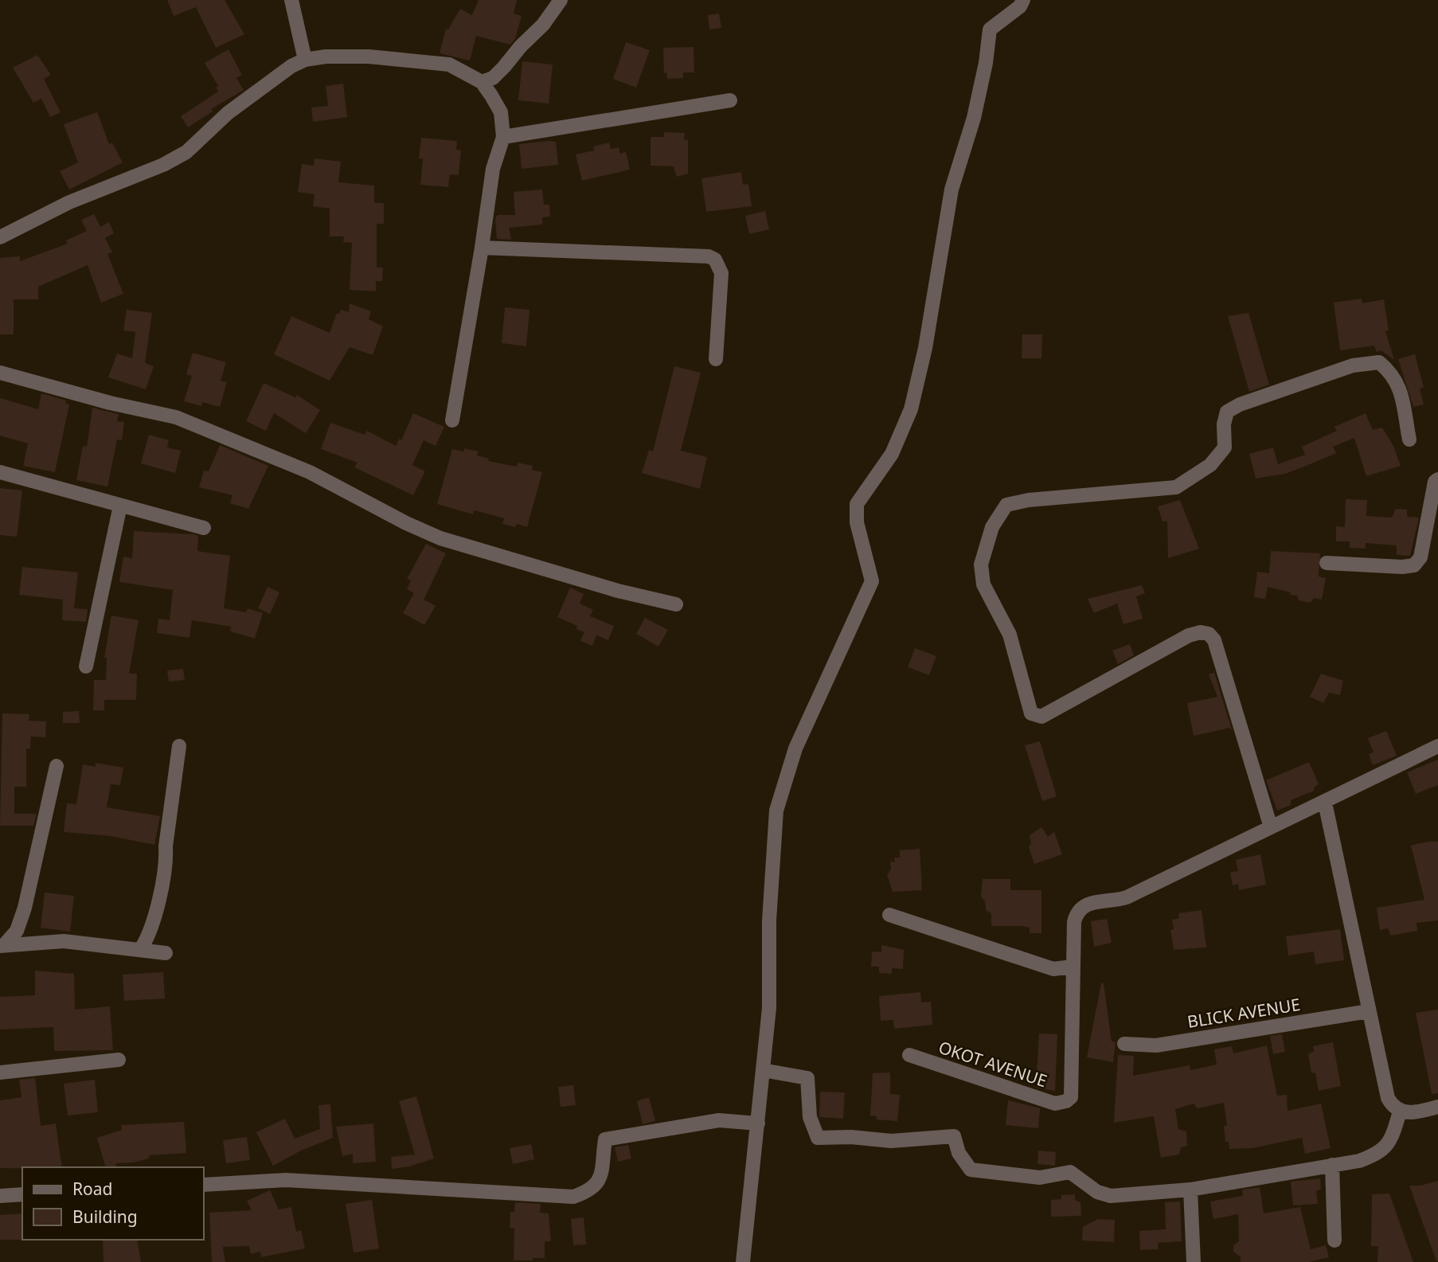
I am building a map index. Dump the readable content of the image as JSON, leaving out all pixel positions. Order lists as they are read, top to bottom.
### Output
{
  "streets": {
    "street": ["BLICK AVENUE", "OKOT AVENUE"]
  },
  "legend": ["Road", "Building"]
}
